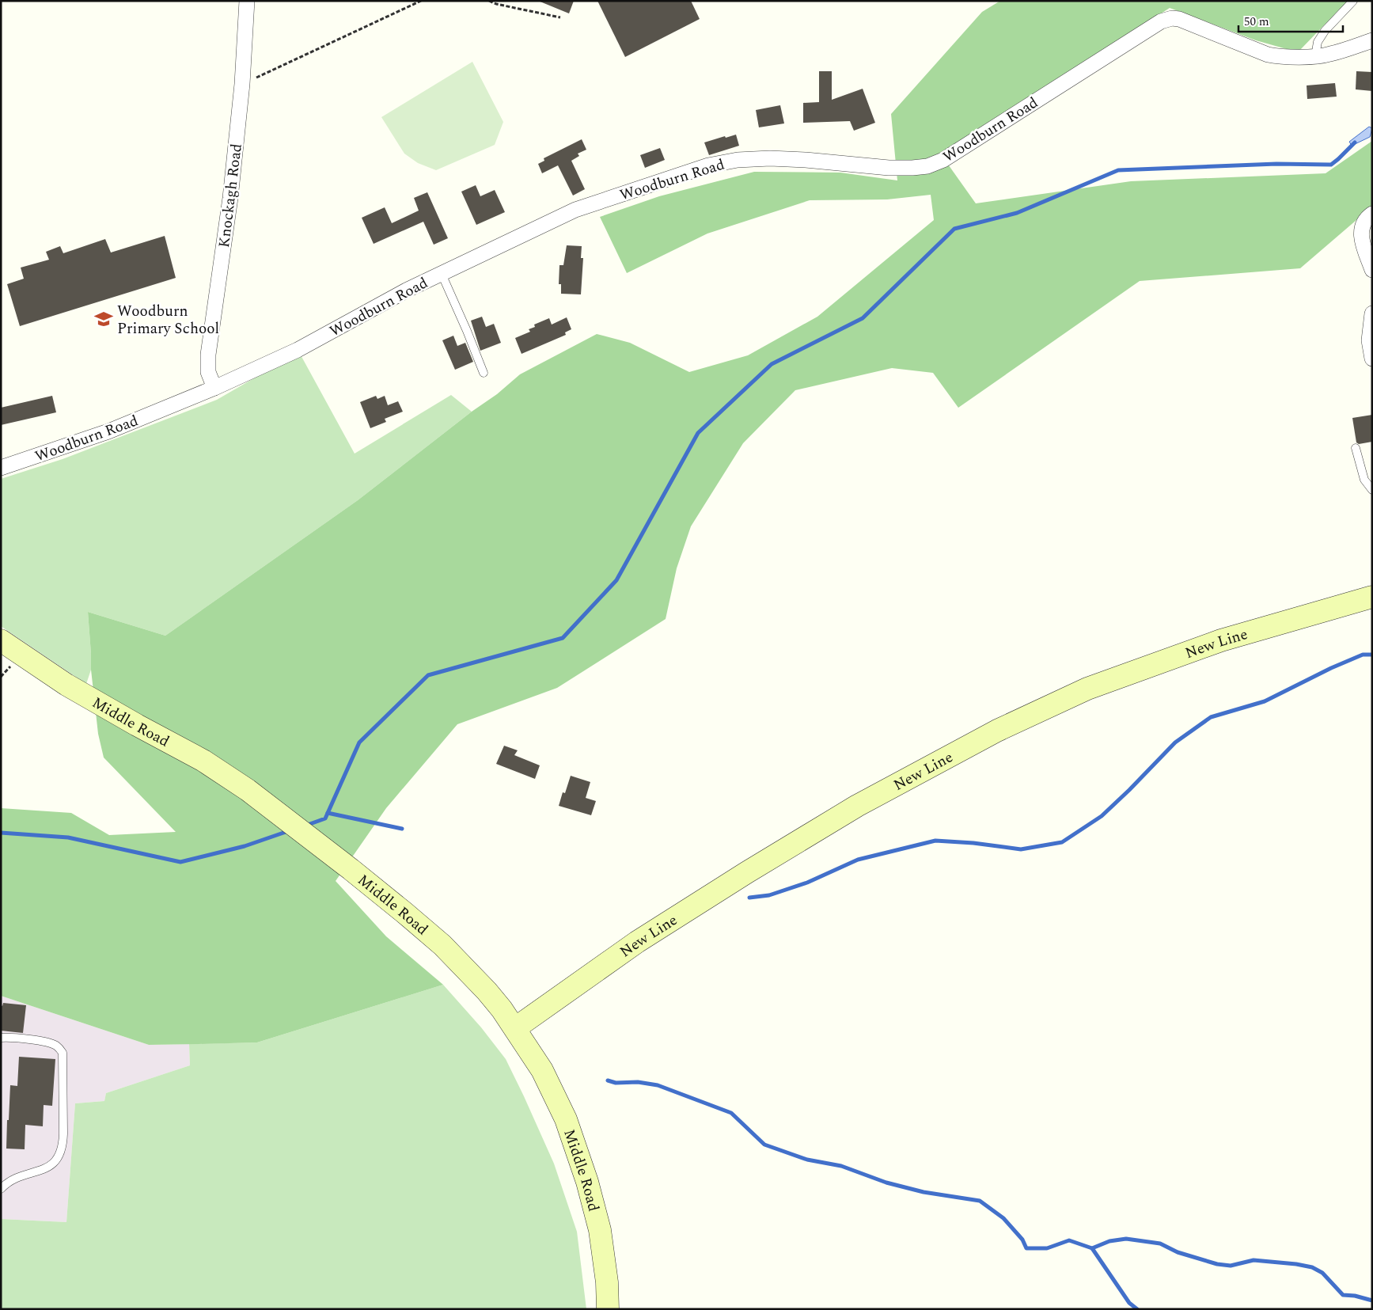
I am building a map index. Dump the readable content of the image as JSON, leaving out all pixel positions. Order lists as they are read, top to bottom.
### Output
{
  "streets": {
    "main road": ["New Line", "Middle Road"],
    "street": ["Woodburn Road", "Knockagh Road"]
  },
  "crossings": [
    ["Woodburn Road", "Knockagh Road"],
    ["New Line", "Middle Road"]
  ],
  "places": {
    "school or university": ["Woodburn Primary School"]
  },
  "scale_bar": "50 m"
}
